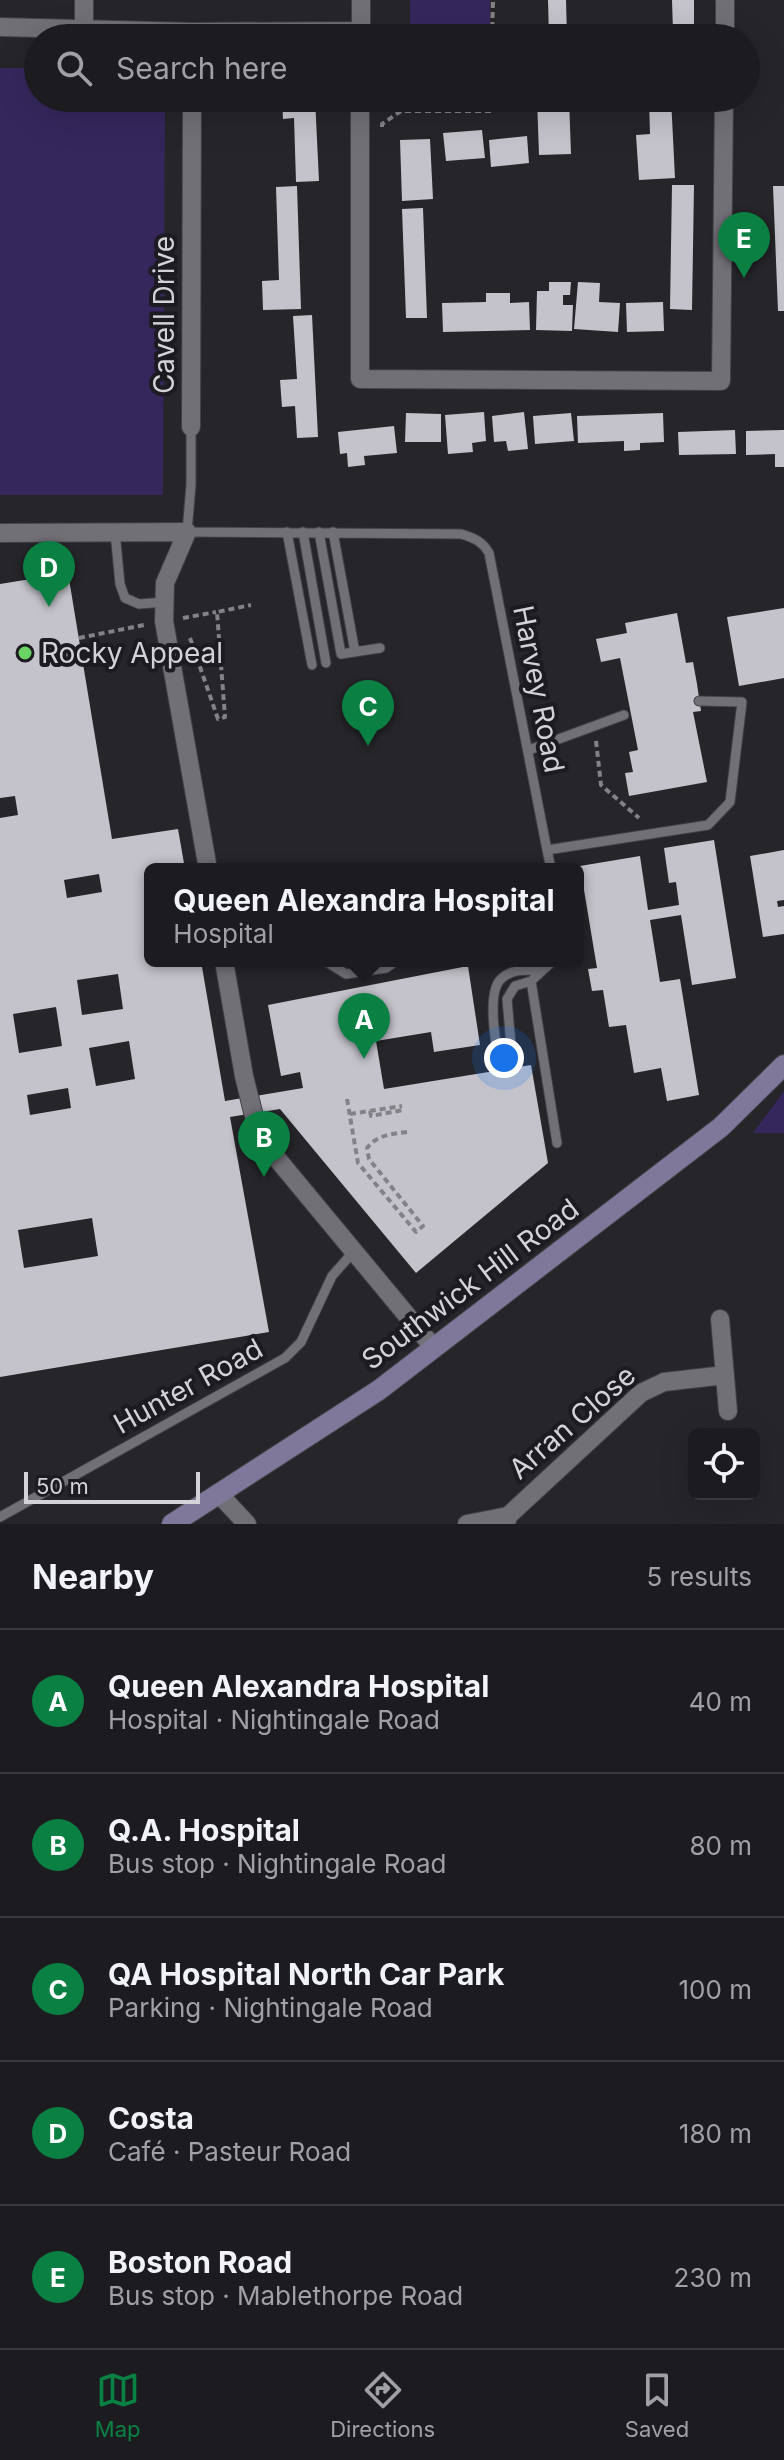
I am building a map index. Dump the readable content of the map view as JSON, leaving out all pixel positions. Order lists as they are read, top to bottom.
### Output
{
  "streets": {
    "main road": ["Southwick Hill Road"],
    "street": ["Cavell Drive", "Arran Close"],
    "lane": ["Harvey Road", "Hunter Road"]
  },
  "crossings": [
    ["Cavell Drive", "Harvey Road"]
  ],
  "places": ["Rocky Appeal"],
  "scale_bar": "50 m",
  "page": {
    "search": "Search here",
    "pins": [
      "E",
      "D",
      "C",
      "A",
      "B"
    ],
    "popup": ["Queen Alexandra Hospital", "Hospital"],
    "scale": "50 m",
    "heading": ["Nearby", "5 results"],
    "list": [
      {
        "mark": "A",
        "name": "Queen Alexandra Hospital",
        "note": "Hospital · Nightingale Road",
        "value": "40 m"
      },
      {
        "mark": "B",
        "name": "Q.A. Hospital",
        "note": "Bus stop · Nightingale Road",
        "value": "80 m"
      },
      {
        "mark": "C",
        "name": "QA Hospital North Car Park",
        "note": "Parking · Nightingale Road",
        "value": "100 m"
      },
      {
        "mark": "D",
        "name": "Costa",
        "note": "Café · Pasteur Road",
        "value": "180 m"
      },
      {
        "mark": "E",
        "name": "Boston Road",
        "note": "Bus stop · Mablethorpe Road",
        "value": "230 m"
      }
    ],
    "nav": ["Map", "Directions", "Saved"]
  }
}
